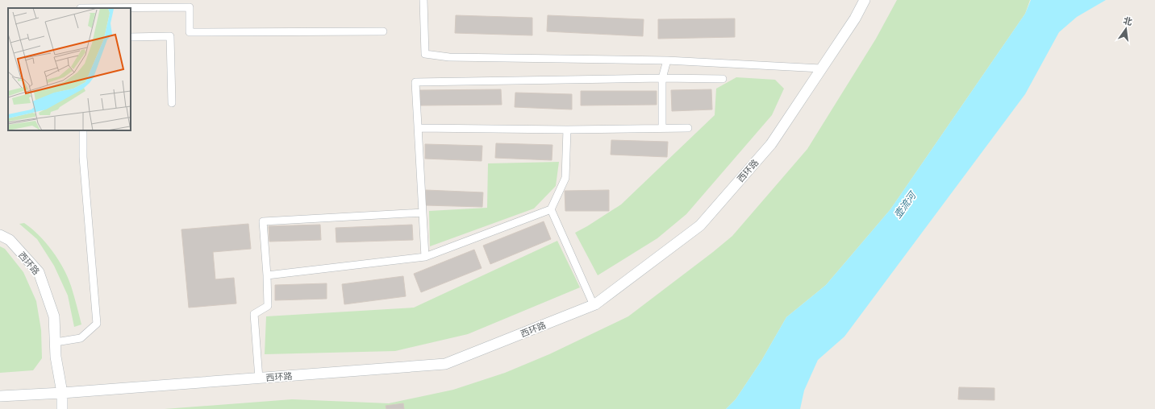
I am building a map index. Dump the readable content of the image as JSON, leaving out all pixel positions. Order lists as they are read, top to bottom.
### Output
{
  "streets": {
    "main road": ["西环路"]
  },
  "water": ["壶流河"],
  "north": "top"
}
